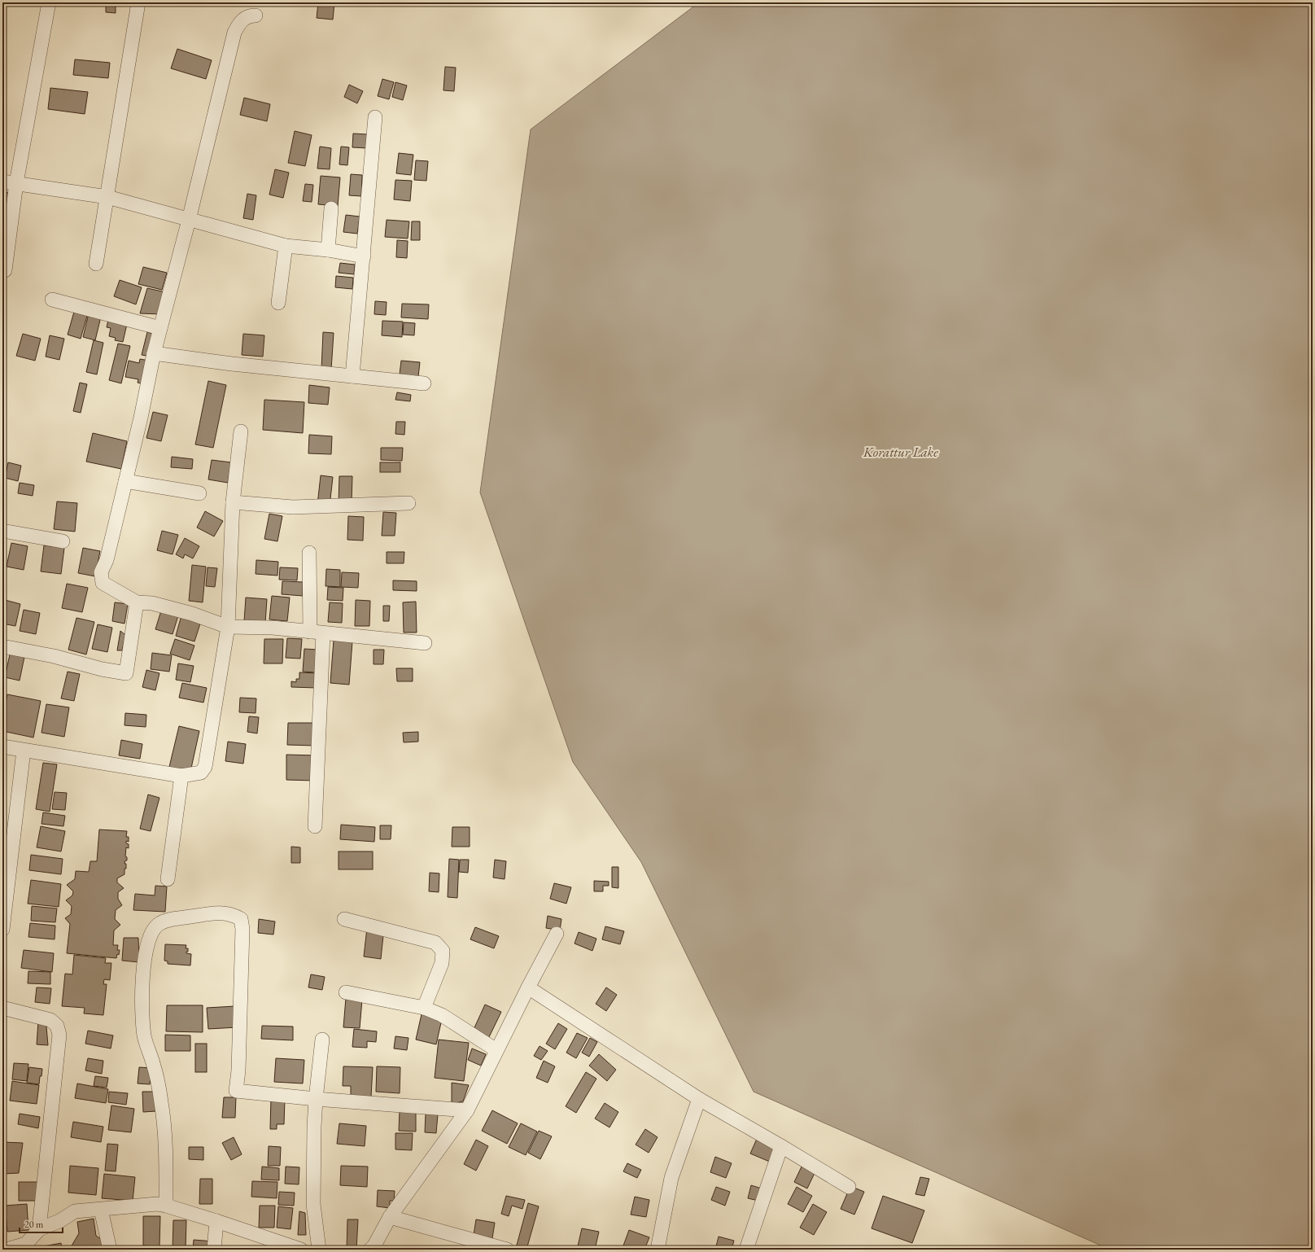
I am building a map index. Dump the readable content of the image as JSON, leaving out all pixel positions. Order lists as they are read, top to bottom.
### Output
{
  "water": ["Korattur Lake"],
  "scale_bar": "20 m"
}
